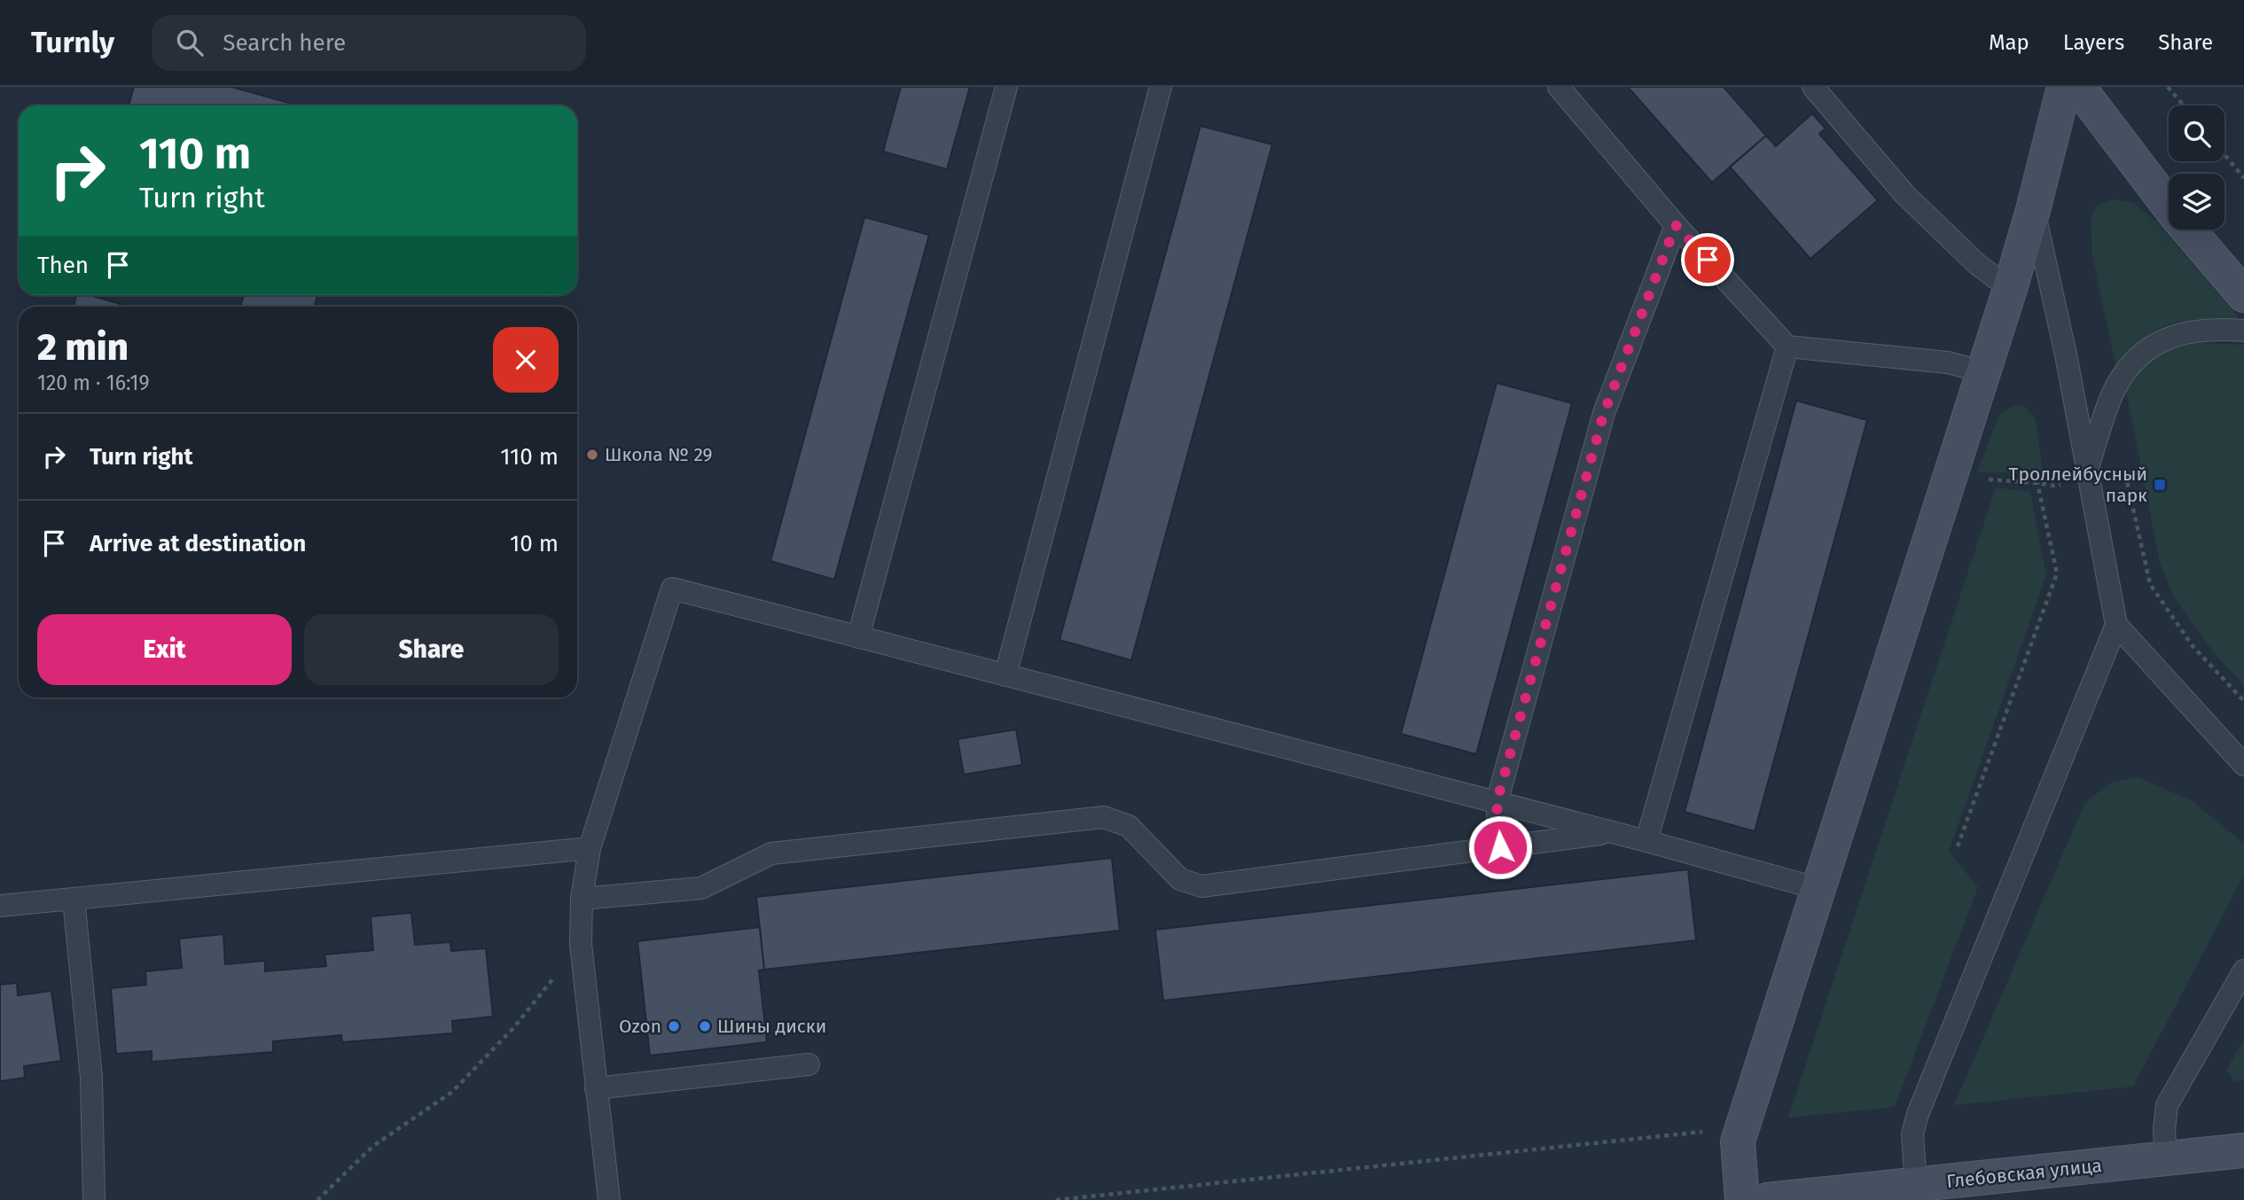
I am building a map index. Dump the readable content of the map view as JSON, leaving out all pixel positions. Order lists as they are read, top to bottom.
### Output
{
  "streets": {
    "main road": ["Глебовская улица"]
  },
  "places": {
    "other": ["Школа № 29", "Ozon", "Шины диски"],
    "transit": ["Троллейбусный парк"]
  },
  "page": {
    "header": "Turnly",
    "search": "Search here",
    "nav": ["Map", "Layers", "Share"],
    "turn": ["110 m", "Turn right"],
    "then": "Then",
    "heading": ["2 min", "120 m · 16:19"],
    "list": [
      {
        "name": "Turn right",
        "value": "110 m"
      },
      {
        "name": "Arrive at destination",
        "value": "10 m"
      }
    ],
    "buttons": ["Exit", "Share"]
  }
}
